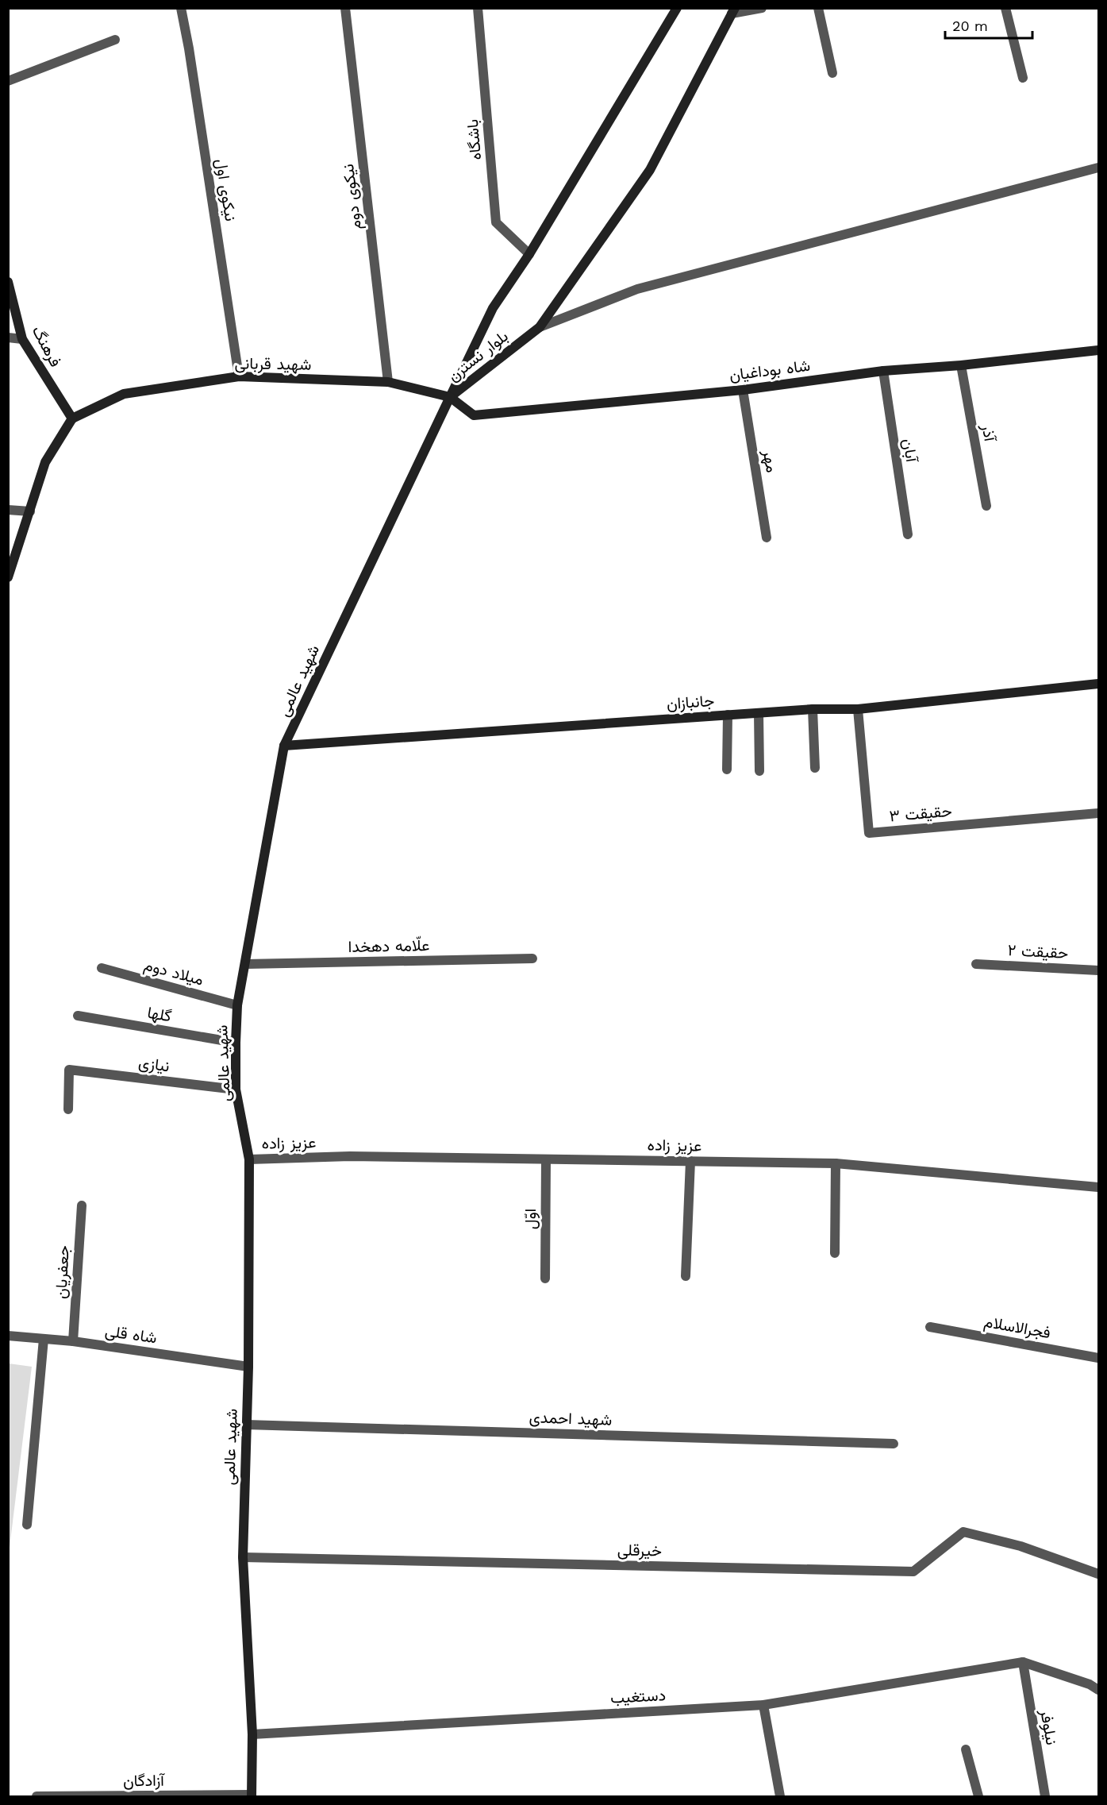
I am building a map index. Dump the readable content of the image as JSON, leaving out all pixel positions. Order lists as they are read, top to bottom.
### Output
{
  "streets": {
    "main road": [
      "فرهنگ",
      "بلوار نسترن",
      "شهید قربانی",
      "شاه بوداغیان",
      "شهید عالمی",
      "جانبازان"
    ],
    "street": [
      "باشگاه",
      "نیکوی اول",
      "نیکوی دوم",
      "آذر",
      "آبان",
      "مهر",
      "حقیقت ۳",
      "علّامه دهخدا",
      "حقیقت ۲",
      "میلاد دوم",
      "گلها",
      "نیازی",
      "عزیز زاده",
      "اوّل",
      "جعفریان",
      "فجرالاسلام",
      "شاه قلی",
      "شهید احمدی",
      "خیرقلی",
      "دستغیب",
      "نیلوفر",
      "آزادگان"
    ]
  },
  "crossings": [
    ["باشگاه", "بلوار نسترن"],
    ["نیکوی اول", "شهید قربانی"],
    ["نیکوی دوم", "شهید قربانی"],
    ["فرهنگ", "شهید قربانی"],
    ["بلوار نسترن", "شهید قربانی"],
    ["بلوار نسترن", "شاه بوداغیان"],
    ["بلوار نسترن", "شهید عالمی"],
    ["شهید قربانی", "شاه بوداغیان"],
    ["شهید قربانی", "شهید عالمی"],
    ["شاه بوداغیان", "آذر"],
    ["شاه بوداغیان", "آبان"],
    ["شاه بوداغیان", "مهر"],
    ["شاه بوداغیان", "شهید عالمی"],
    ["شهید عالمی", "جانبازان"],
    ["شهید عالمی", "علّامه دهخدا"],
    ["شهید عالمی", "میلاد دوم"],
    ["شهید عالمی", "گلها"],
    ["شهید عالمی", "نیازی"],
    ["شهید عالمی", "عزیز زاده"],
    ["شهید عالمی", "شاه قلی"],
    ["شهید عالمی", "شهید احمدی"],
    ["شهید عالمی", "خیرقلی"],
    ["شهید عالمی", "دستغیب"],
    ["شهید عالمی", "آزادگان"],
    ["جانبازان", "حقیقت ۳"],
    ["عزیز زاده", "اوّل"],
    ["جعفریان", "شاه قلی"],
    ["دستغیب", "نیلوفر"]
  ],
  "scale_bar": "20 m"
}
